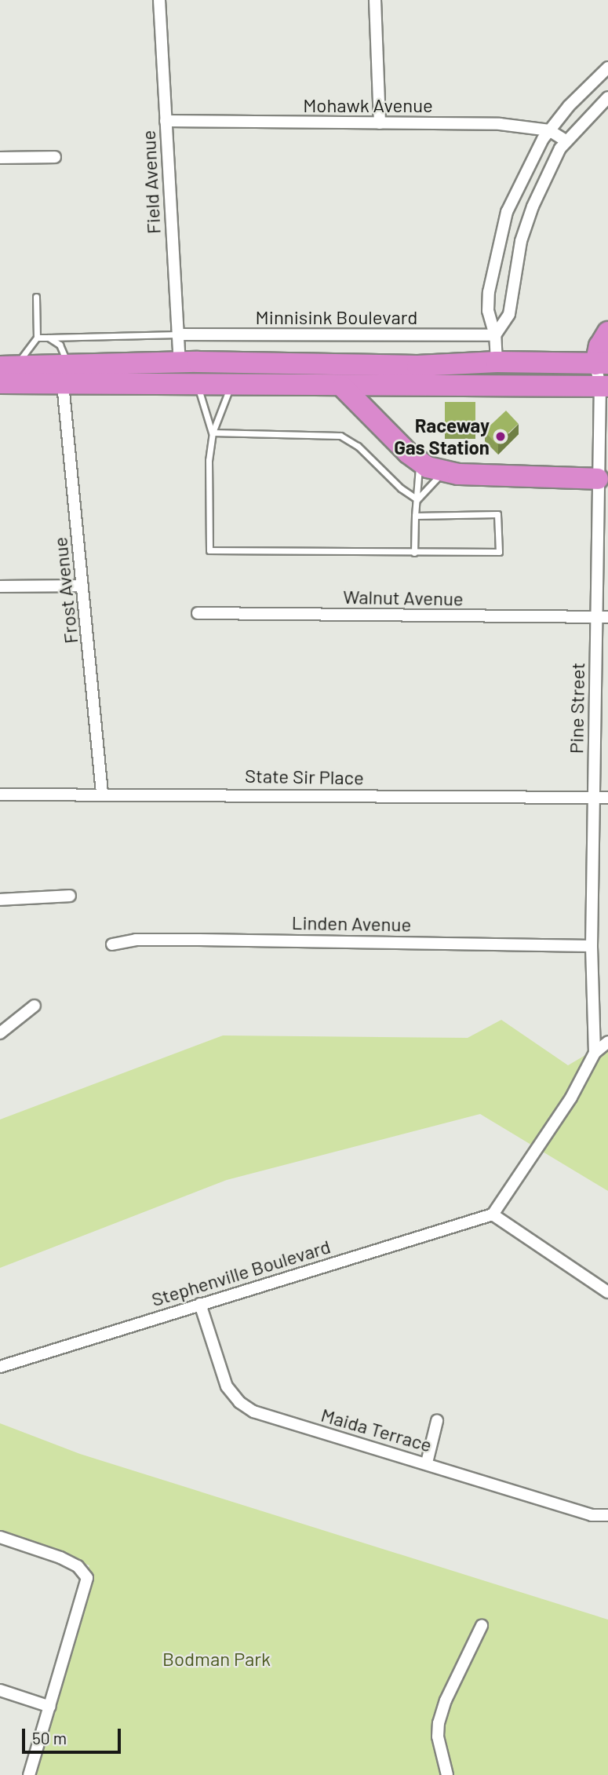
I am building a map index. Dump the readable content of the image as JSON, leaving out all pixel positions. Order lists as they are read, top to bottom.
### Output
{
  "streets": {
    "street": [
      "Mohawk Avenue",
      "Field Avenue",
      "Minnisink Boulevard",
      "Frost Avenue",
      "Walnut Avenue",
      "Pine Street",
      "State Sir Place",
      "Linden Avenue",
      "Stephenville Boulevard",
      "Maida Terrace"
    ]
  },
  "crossings": [
    ["Mohawk Avenue", "Field Avenue"],
    ["Field Avenue", "Minnisink Boulevard"],
    ["Frost Avenue", "State Sir Place"],
    ["Walnut Avenue", "Pine Street"],
    ["Pine Street", "State Sir Place"],
    ["Pine Street", "Linden Avenue"],
    ["Stephenville Boulevard", "Maida Terrace"]
  ],
  "parks": ["Bodman Park"],
  "places": ["Raceway Gas Station"],
  "scale_bar": "50 m"
}
